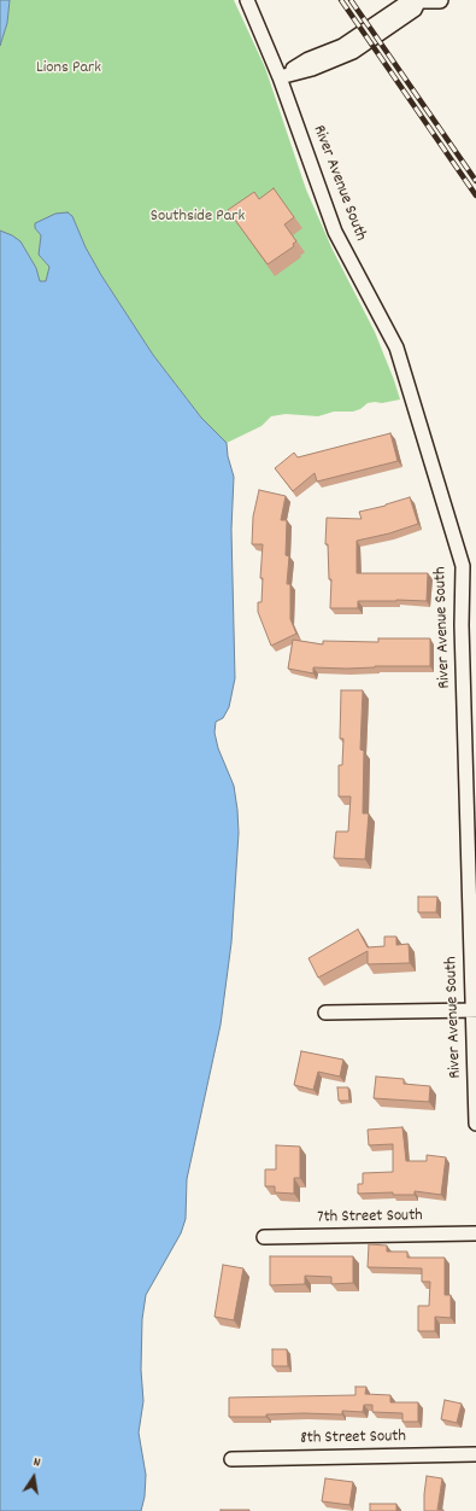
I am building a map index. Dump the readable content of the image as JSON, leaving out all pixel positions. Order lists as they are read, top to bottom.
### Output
{
  "streets": {
    "street": ["River Avenue South", "7th Street South", "8th Street South"]
  },
  "parks": ["Lions Park", "Southside Park"],
  "north": "top"
}
